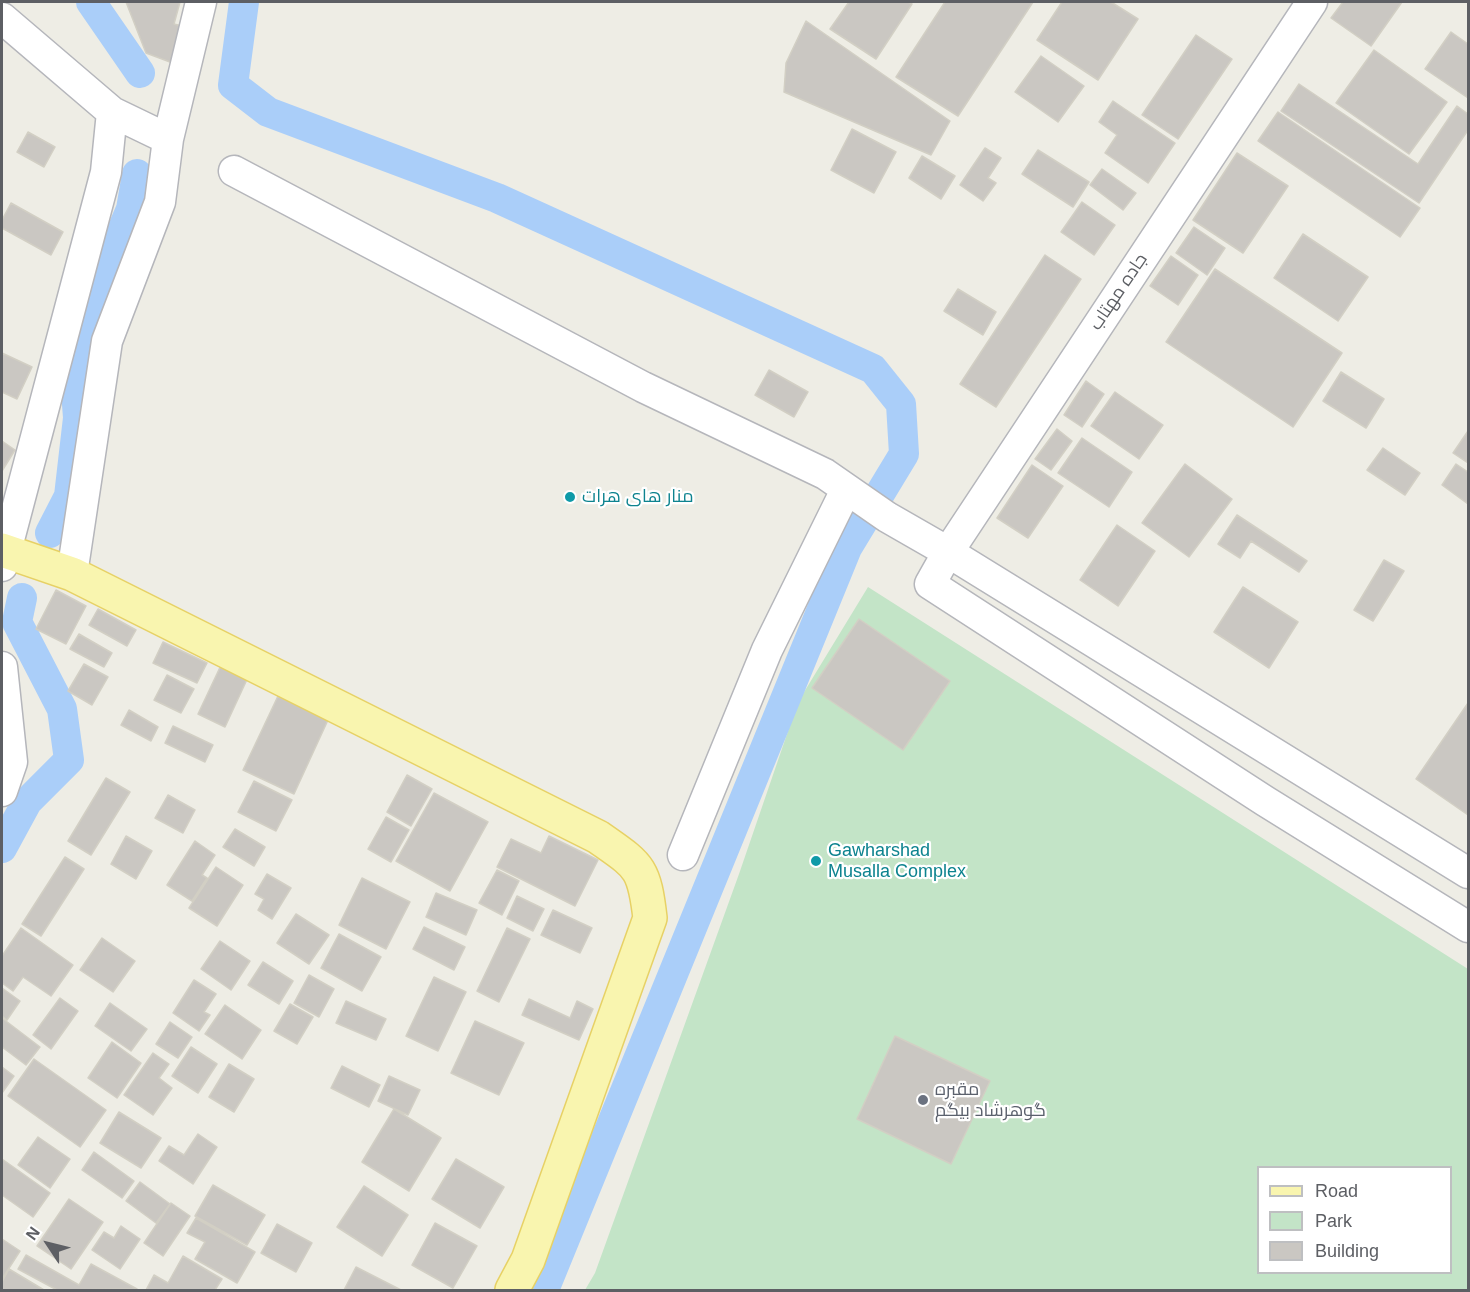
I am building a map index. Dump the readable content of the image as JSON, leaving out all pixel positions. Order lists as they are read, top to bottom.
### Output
{
  "streets": {
    "street": ["جاده مهتاب"]
  },
  "places": ["منار های هرات", "Gawharshad Musalla Complex", "مقبره گوهرشاد بیگم"],
  "legend": ["Road", "Park", "Building"],
  "north": "top left"
}
